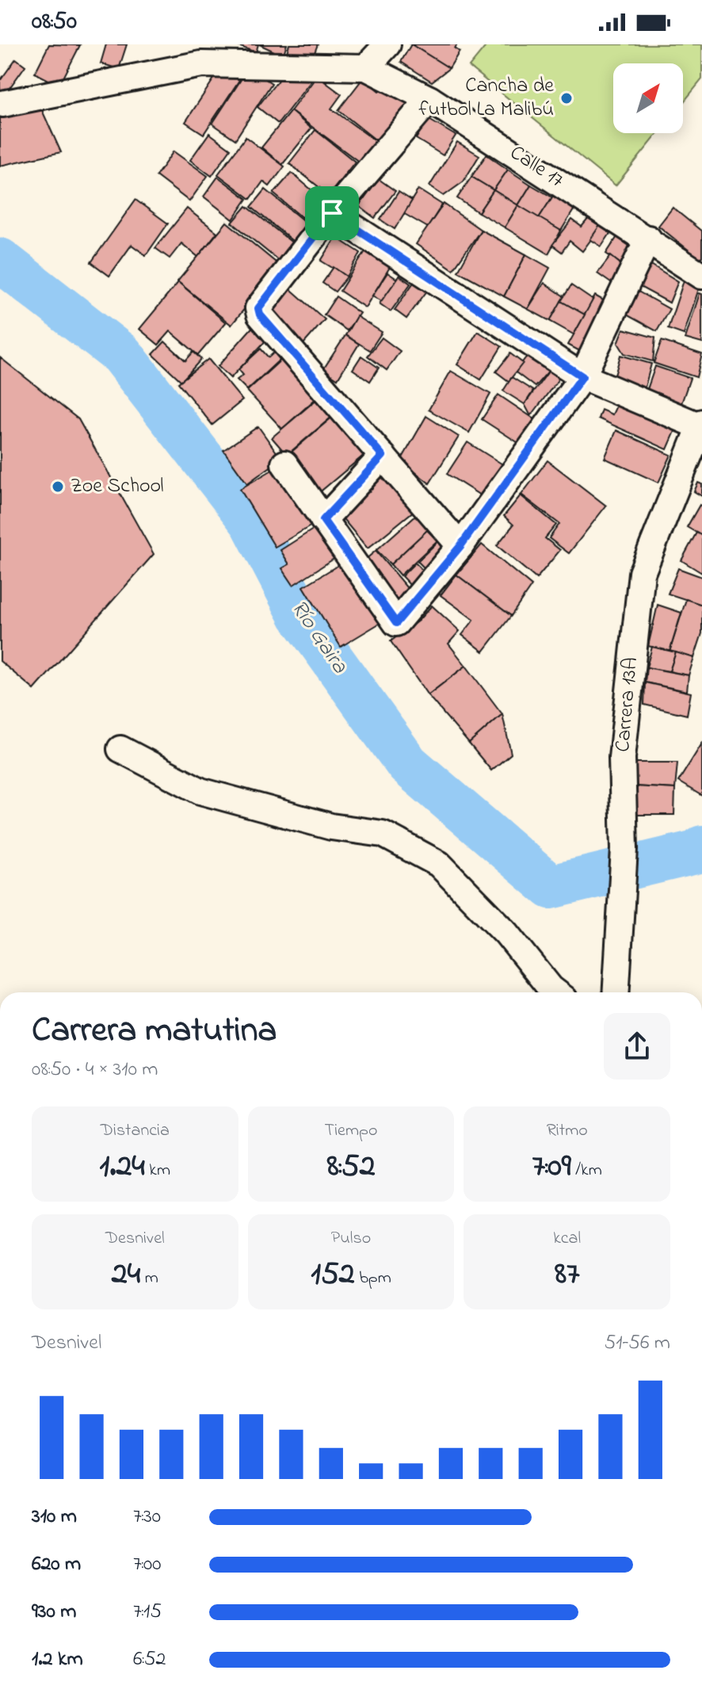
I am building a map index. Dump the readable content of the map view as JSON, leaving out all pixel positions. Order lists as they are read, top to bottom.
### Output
{
  "streets": {
    "street": ["Calle 17", "Carrera 13A"]
  },
  "water": ["Río Gaira"],
  "places": ["Cancha de futbol La Malibú", "Zoe School"],
  "north": "top right",
  "page": {
    "status": "08:50",
    "heading": ["Carrera matutina", "08:50 · 4 × 310 m"],
    "stats": [
      ["Distancia", "1.24 km"],
      ["Tiempo", "8:52"],
      ["Ritmo", "7:09 /km"],
      ["Desnivel", "24 m"],
      ["Pulso", "152 bpm"],
      ["kcal", "87"]
    ],
    "chart": ["Desnivel", "51–56 m"],
    "list": [
      {
        "name": "310 m",
        "note": "7:30"
      },
      {
        "name": "620 m",
        "note": "7:00"
      },
      {
        "name": "930 m",
        "note": "7:15"
      },
      {
        "name": "1.2 km",
        "note": "6:52"
      }
    ]
  }
}
